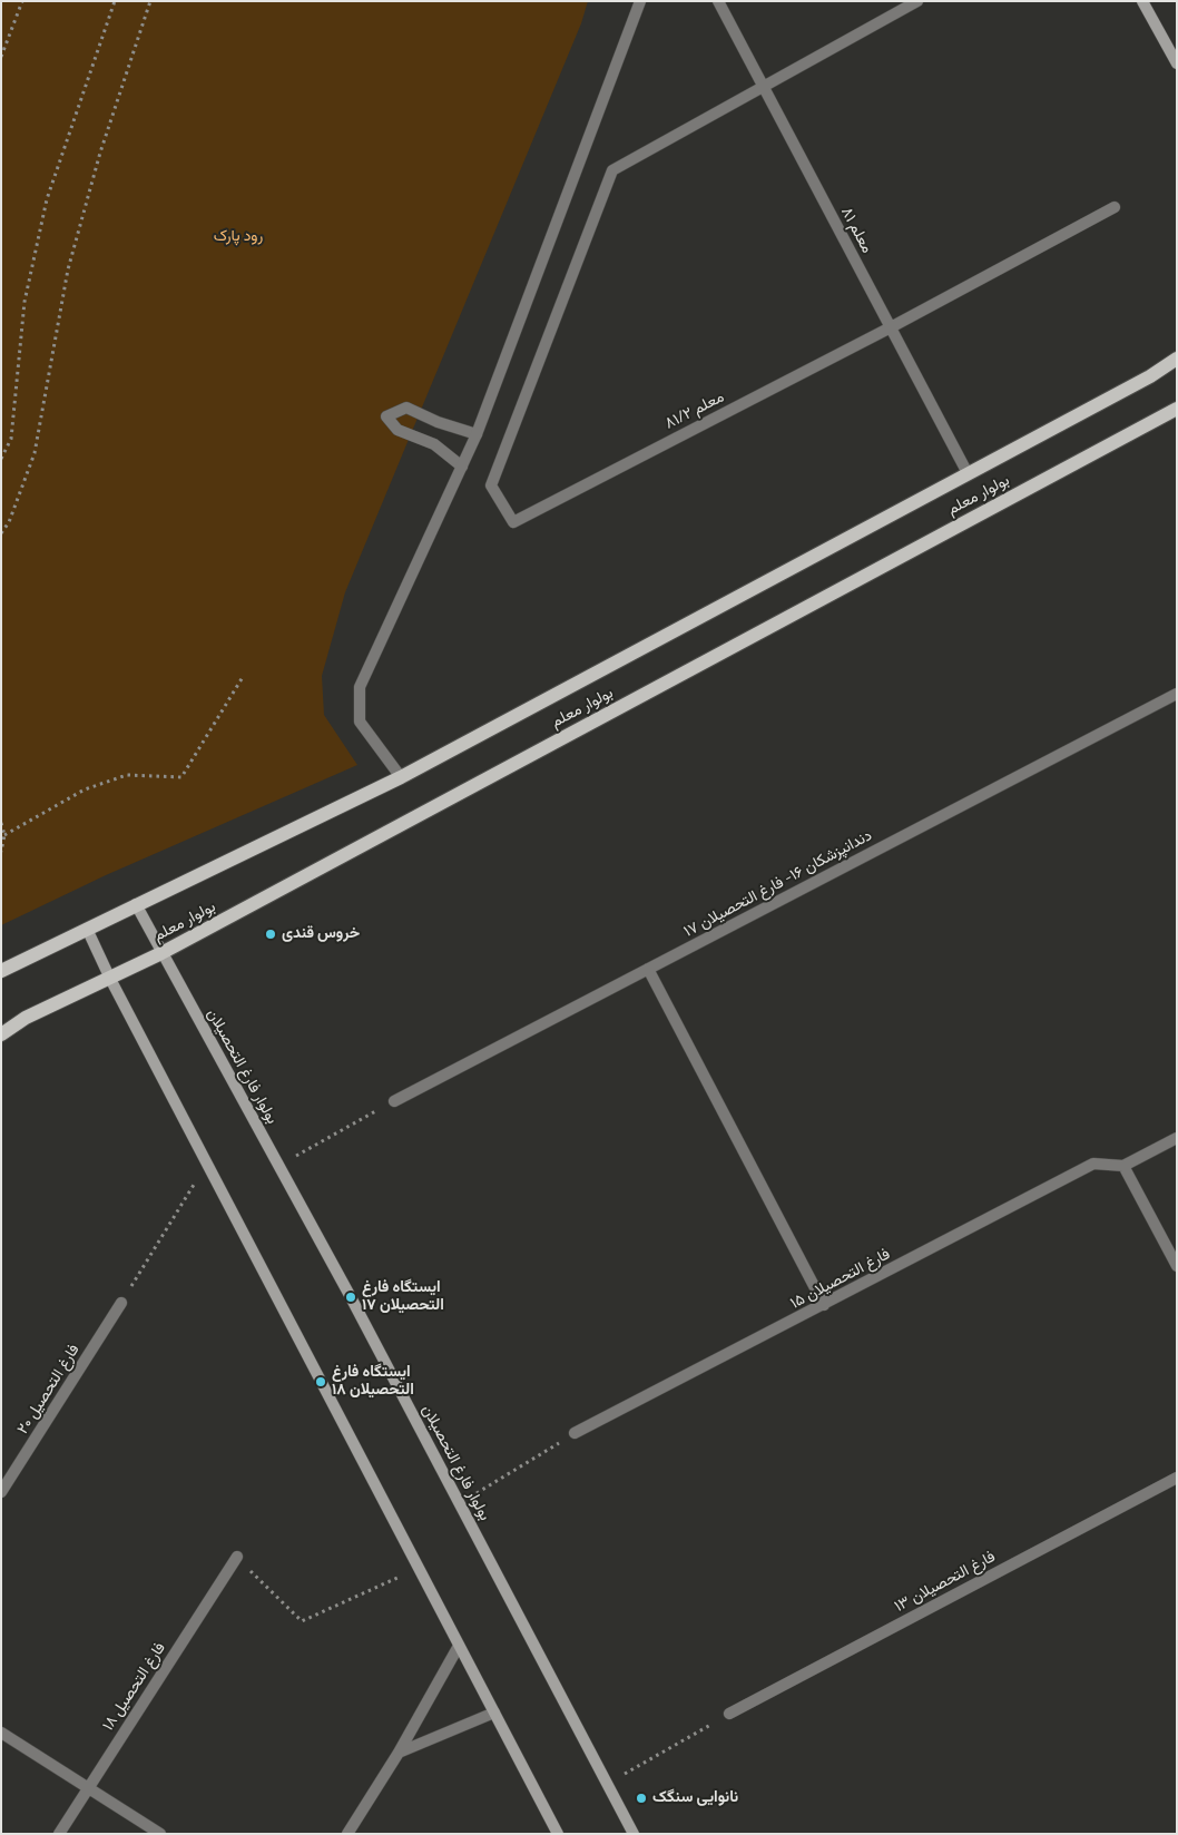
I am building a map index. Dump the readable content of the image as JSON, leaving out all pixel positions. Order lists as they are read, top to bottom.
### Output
{
  "streets": {
    "main road": ["بولوار معلم", "بولوار فارغ التحصیلان"],
    "street": [
      "معلم ۸۱",
      "معلم ۸۱/۲",
      "دندانپزشکان ۱۶- فارغ التحصیلان ۱۷",
      "فارغ التحصیلان ۱۵",
      "فارغ التحصیل ۲۰",
      "فارغ التحصیلان ۱۳",
      "فارغ التحصیل ۱۸"
    ]
  },
  "crossings": [
    ["معلم ۸۱", "معلم ۸۱/۲"],
    ["معلم ۸۱", "بولوار معلم"],
    ["بولوار معلم", "بولوار فارغ التحصیلان"]
  ],
  "parks": ["رود پارک"],
  "places": [
    "خروس قندی",
    "ایستگاه فارغ التحصیلان ۱۷",
    "ایستگاه فارغ التحصیلان ۱۸",
    "نانوایی سنگک"
  ]
}
